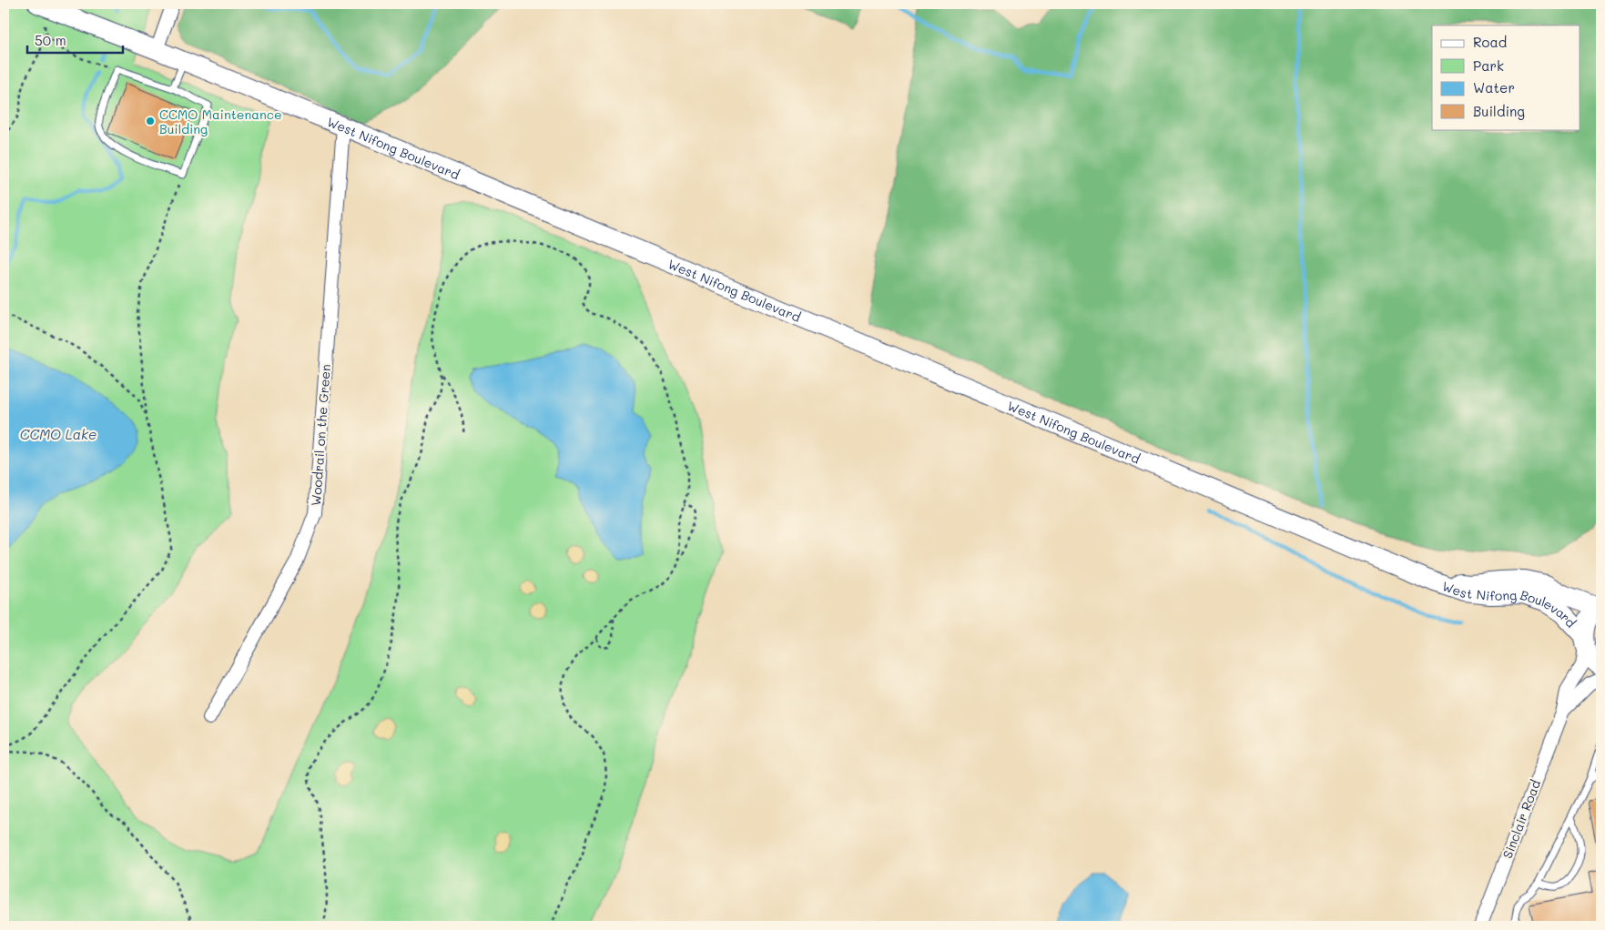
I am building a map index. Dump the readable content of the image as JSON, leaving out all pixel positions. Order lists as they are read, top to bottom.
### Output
{
  "streets": {
    "main road": ["West Nifong Boulevard"],
    "street": ["Woodrail on the Green", "Sinclair Road"]
  },
  "crossings": [
    ["West Nifong Boulevard", "Woodrail on the Green"],
    ["West Nifong Boulevard", "Sinclair Road"]
  ],
  "water": ["CCMO Lake"],
  "places": ["CCMO Maintenance Building"],
  "legend": [
    "Road",
    "Park",
    "Water",
    "Building"
  ],
  "scale_bar": "50 m"
}
